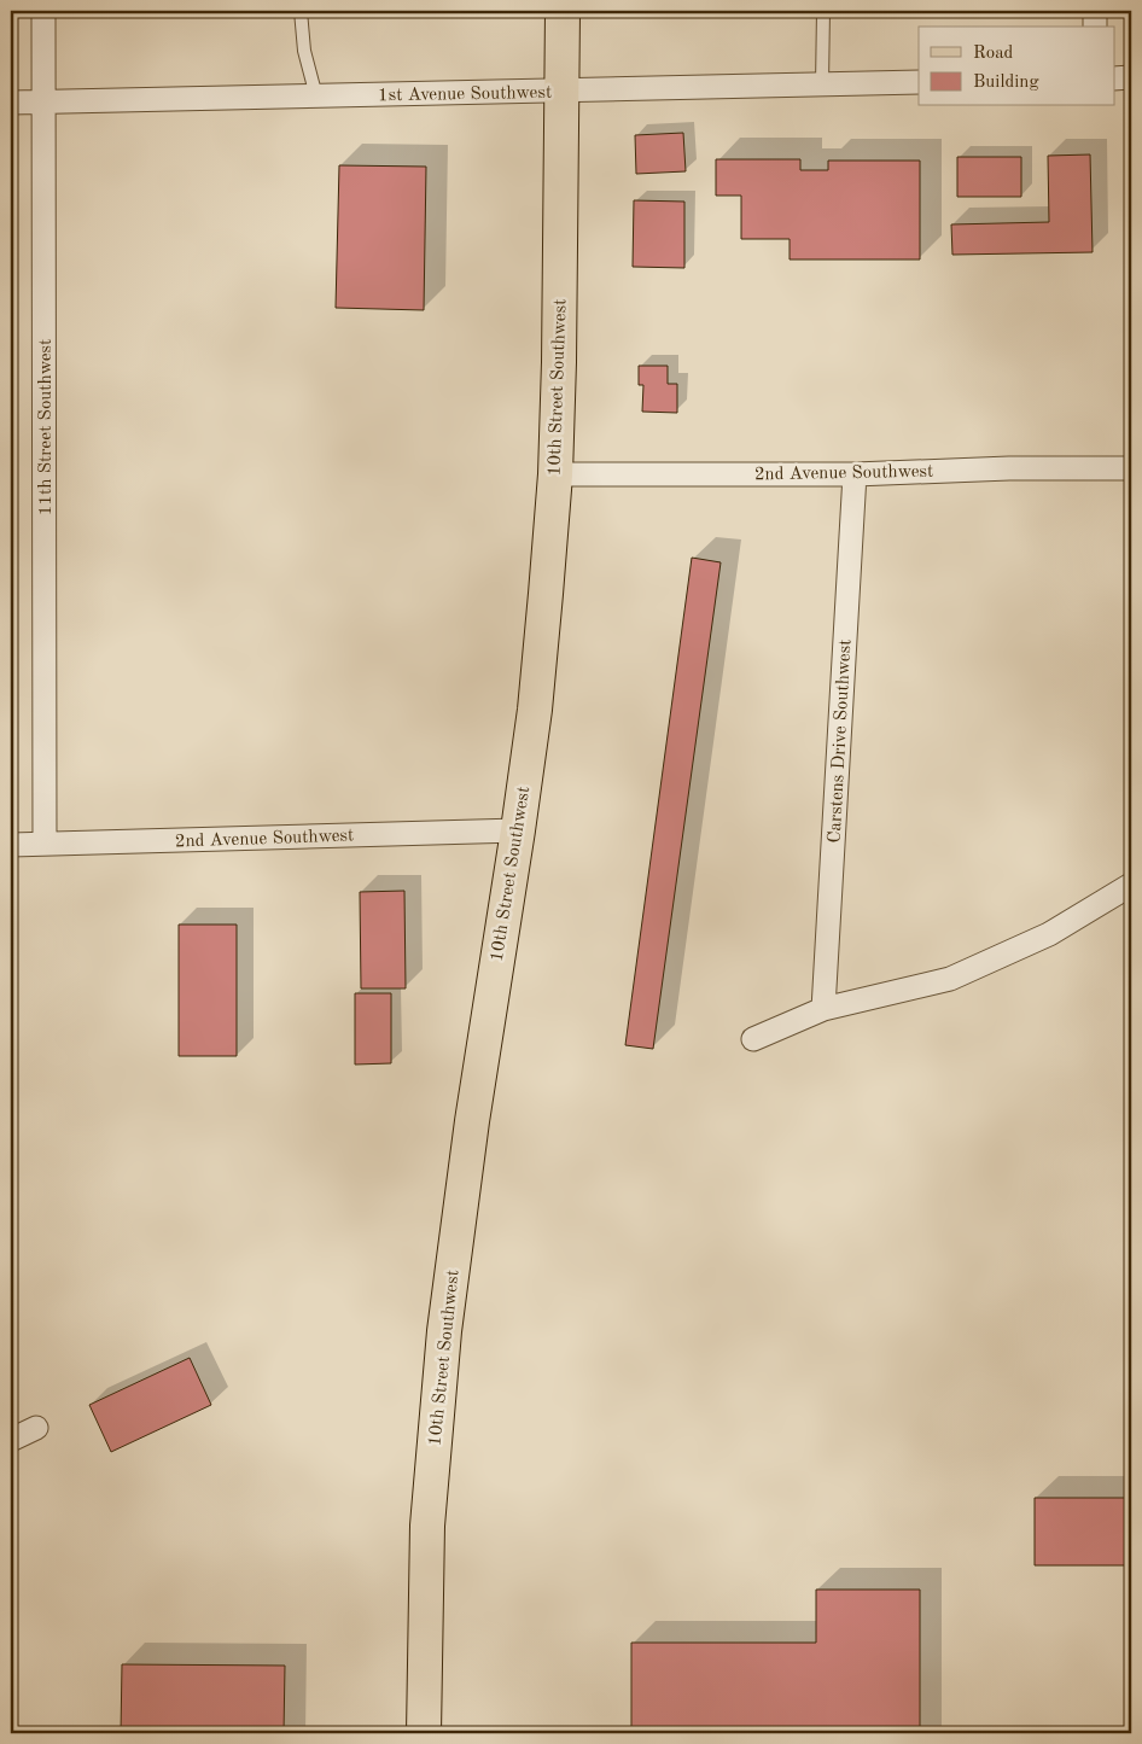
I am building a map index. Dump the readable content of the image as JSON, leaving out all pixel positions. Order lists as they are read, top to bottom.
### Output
{
  "streets": {
    "main road": ["10th Street Southwest"],
    "street": [
      "1st Avenue Southwest",
      "11th Street Southwest",
      "2nd Avenue Southwest",
      "Carstens Drive Southwest"
    ]
  },
  "crossings": [
    ["1st Avenue Southwest", "10th Street Southwest"],
    ["1st Avenue Southwest", "11th Street Southwest"],
    ["10th Street Southwest", "2nd Avenue Southwest"],
    ["11th Street Southwest", "2nd Avenue Southwest"],
    ["2nd Avenue Southwest", "Carstens Drive Southwest"]
  ],
  "legend": ["Road", "Building"]
}
